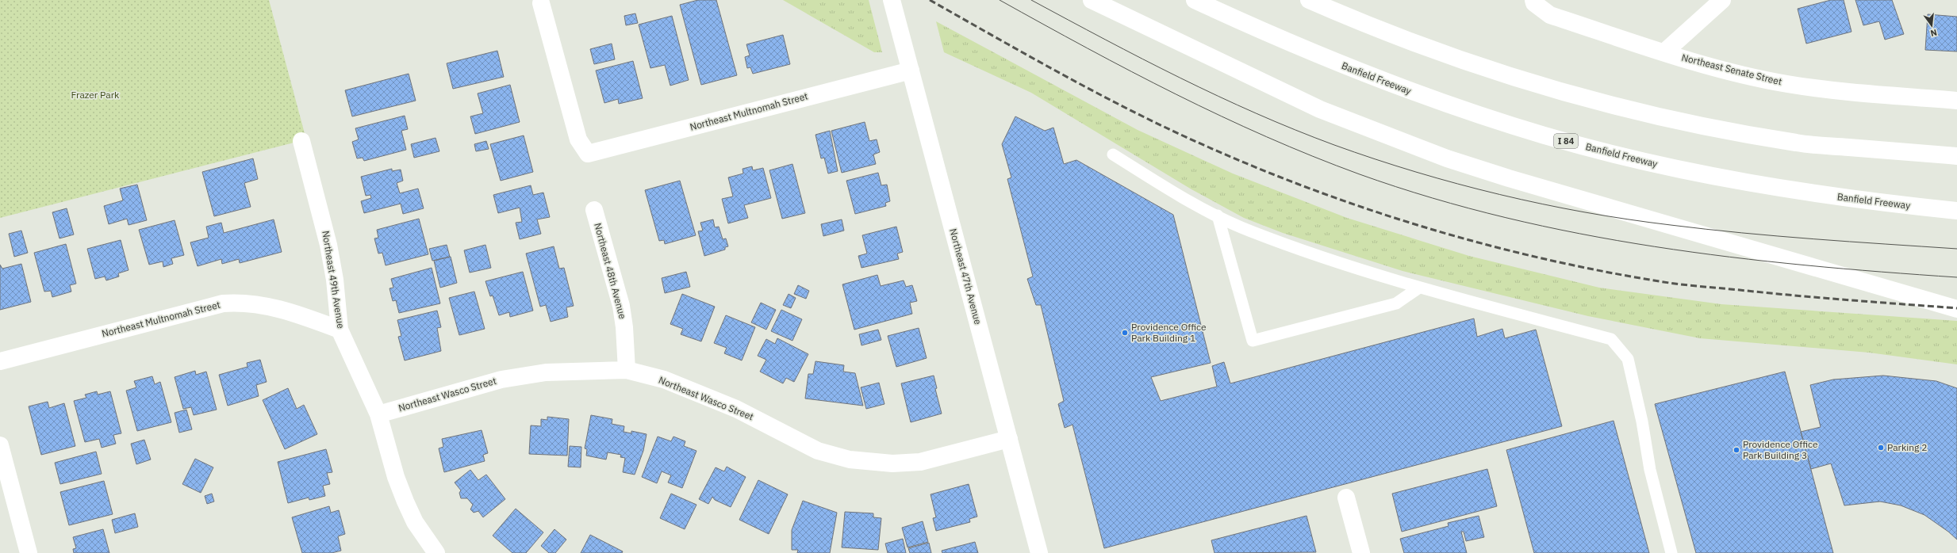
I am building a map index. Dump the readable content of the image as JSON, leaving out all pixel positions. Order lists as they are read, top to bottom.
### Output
{
  "streets": {
    "main road": [
      "Northeast Senate Street",
      "Banfield Freeway",
      "Northeast Multnomah Street",
      "I 84",
      "Northeast 48th Avenue",
      "Northeast 47th Avenue",
      "Northeast 49th Avenue",
      "Northeast Wasco Street"
    ]
  },
  "crossings": [
    ["Northeast Multnomah Street", "Northeast 47th Avenue"],
    ["Northeast Multnomah Street", "Northeast 49th Avenue"],
    ["Northeast 48th Avenue", "Northeast Wasco Street"],
    ["Northeast 47th Avenue", "Northeast Wasco Street"],
    ["Northeast 49th Avenue", "Northeast Wasco Street"]
  ],
  "parks": ["Frazer Park"],
  "places": ["Providence Office Park Building 1", "Parking 2", "Providence Office Park Building 3"],
  "north": "bottom"
}
